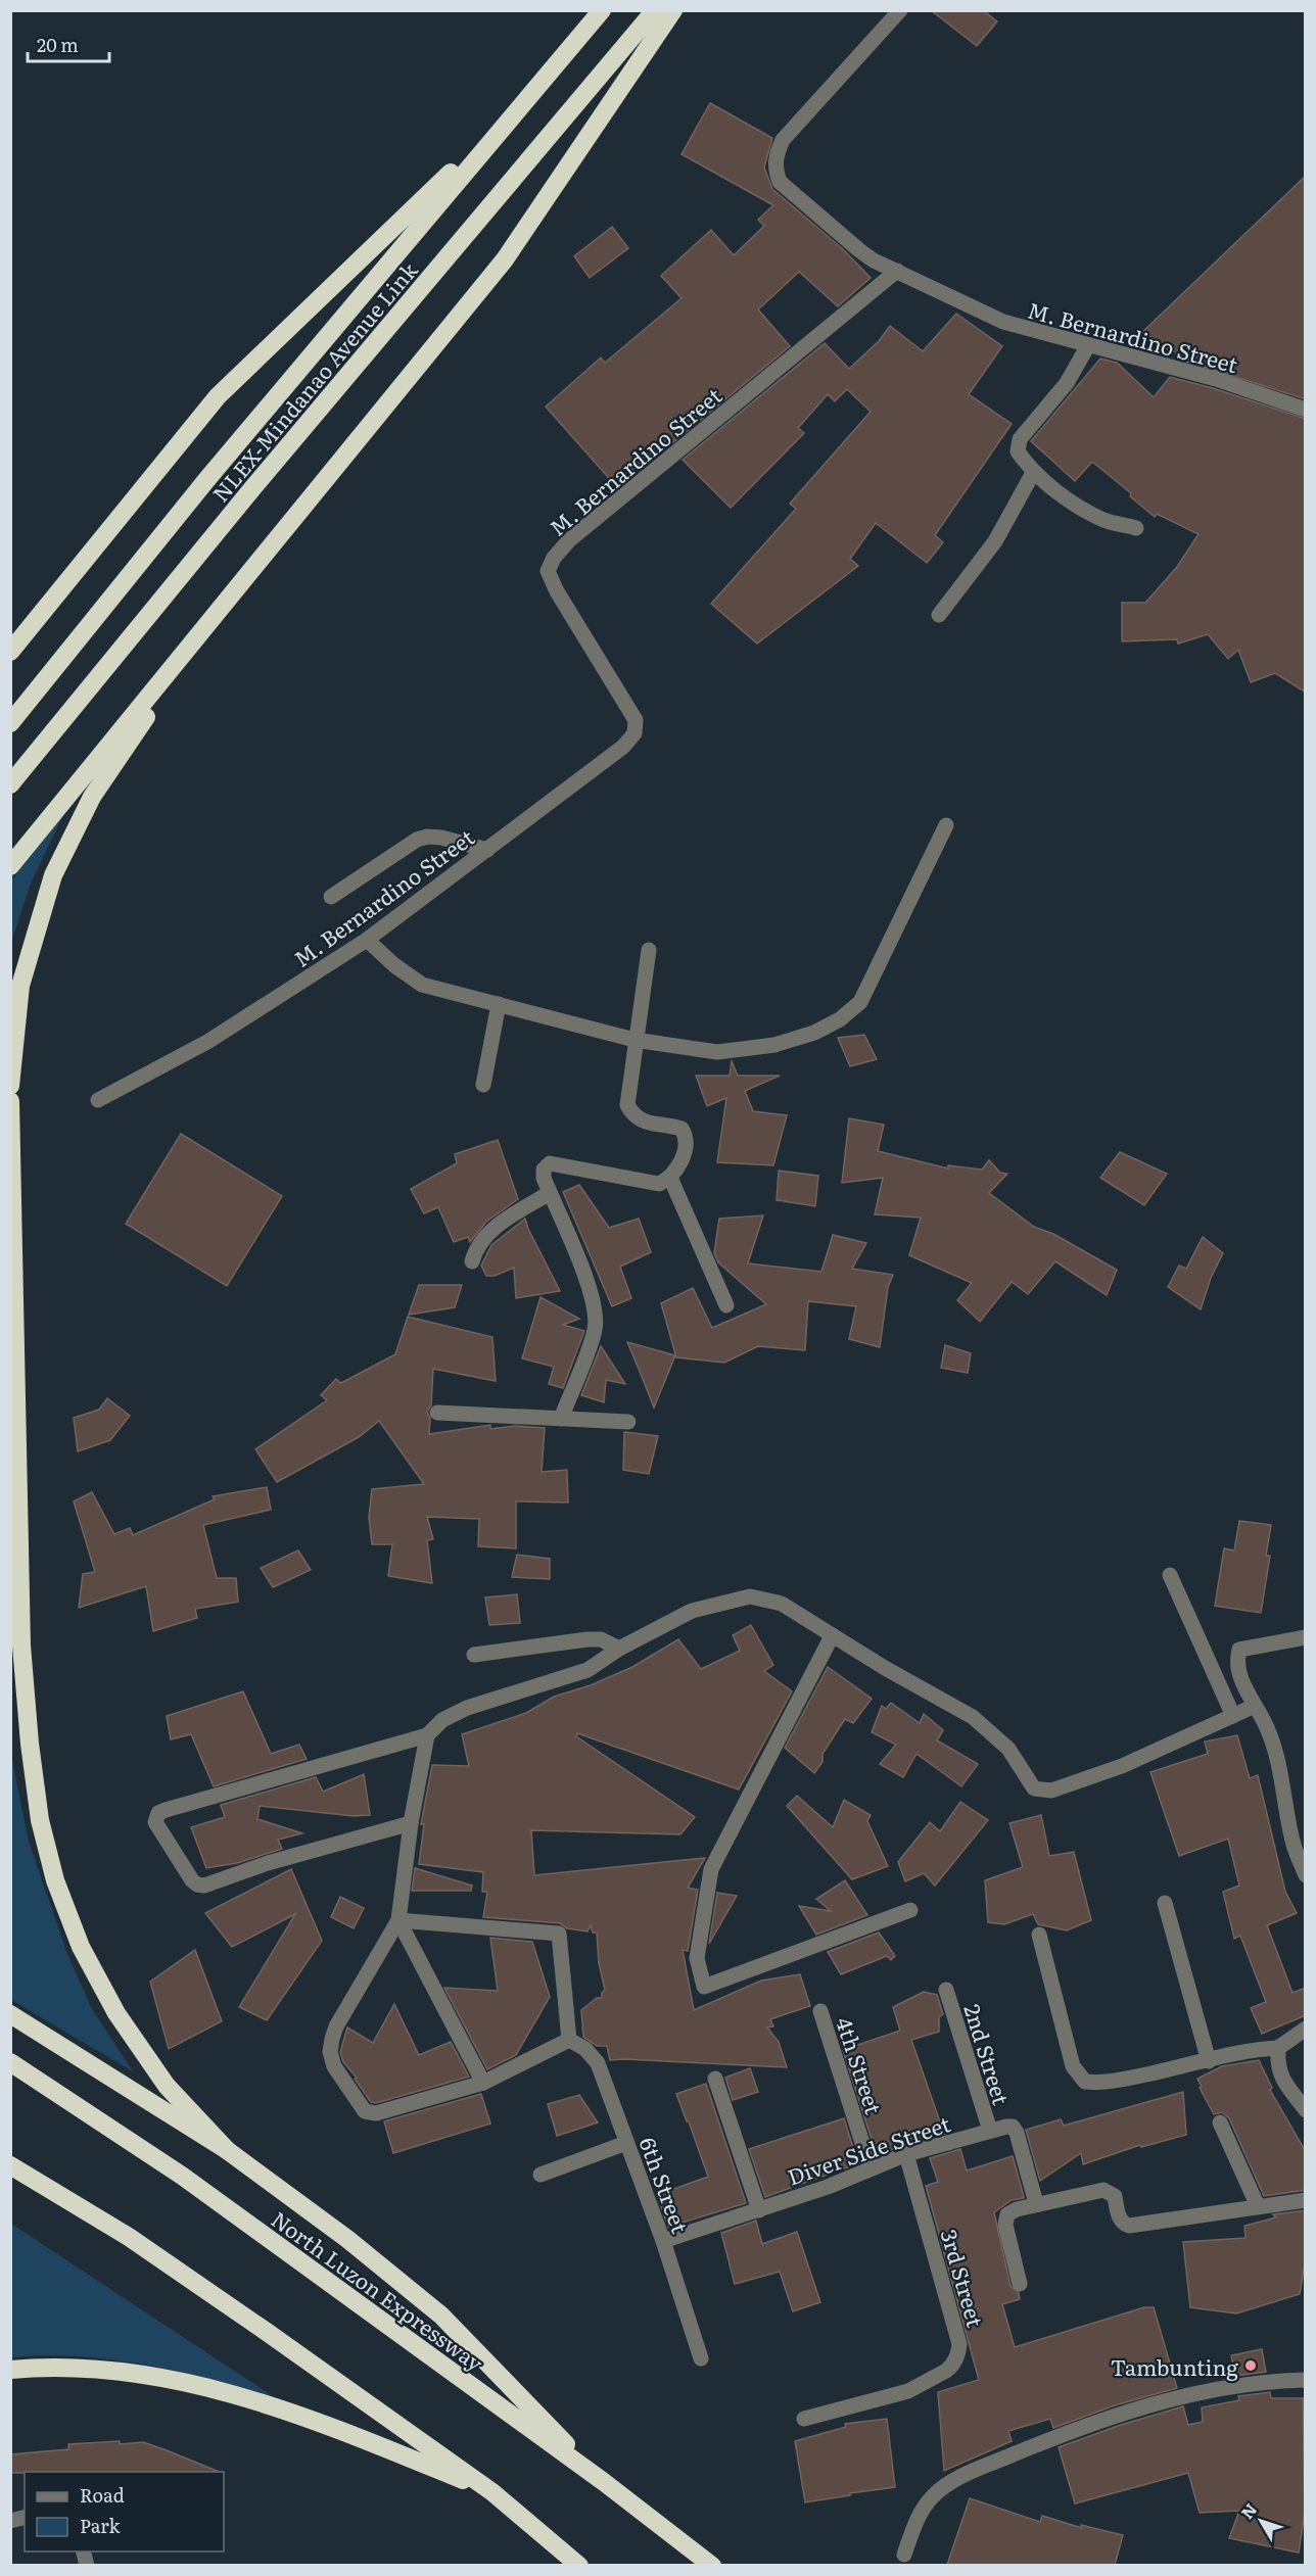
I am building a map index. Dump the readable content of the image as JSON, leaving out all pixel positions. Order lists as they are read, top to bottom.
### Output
{
  "streets": {
    "highway": ["NLEX-Mindanao Avenue Link", "North Luzon Expressway"],
    "street": [
      "M. Bernardino Street",
      "2nd Street",
      "4th Street",
      "Diver Side Street",
      "6th Street",
      "3rd Street"
    ]
  },
  "crossings": [
    ["2nd Street", "Diver Side Street"],
    ["4th Street", "Diver Side Street"],
    ["Diver Side Street", "6th Street"],
    ["Diver Side Street", "3rd Street"]
  ],
  "places": ["Tambunting"],
  "legend": ["Road", "Park"],
  "scale_bar": "20 m",
  "north": "top left"
}
